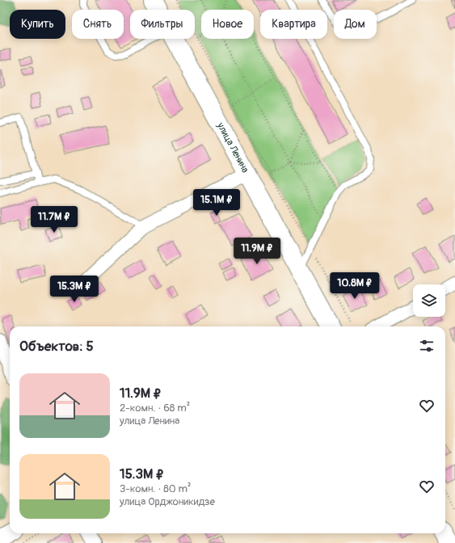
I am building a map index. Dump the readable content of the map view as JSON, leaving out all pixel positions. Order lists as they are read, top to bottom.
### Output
{
  "streets": {
    "street": ["улица Ленина"]
  },
  "page": {
    "chip": [
      "Купить",
      "Снять",
      "Фильтры",
      "Новое",
      "Квартира",
      "Дом"
    ],
    "price": [
      "15.1M ₽",
      "11.7M ₽",
      "11.9M ₽",
      "10.8M ₽",
      "15.3M ₽"
    ],
    "heading": "Объектов: 5",
    "list": [
      {
        "name": "11.9M ₽",
        "note": "2-комн. · 68 m² · улица Ленина"
      },
      {
        "name": "15.3M ₽",
        "note": "3-комн. · 80 m² · улица Орджоникидзе"
      }
    ]
  }
}
